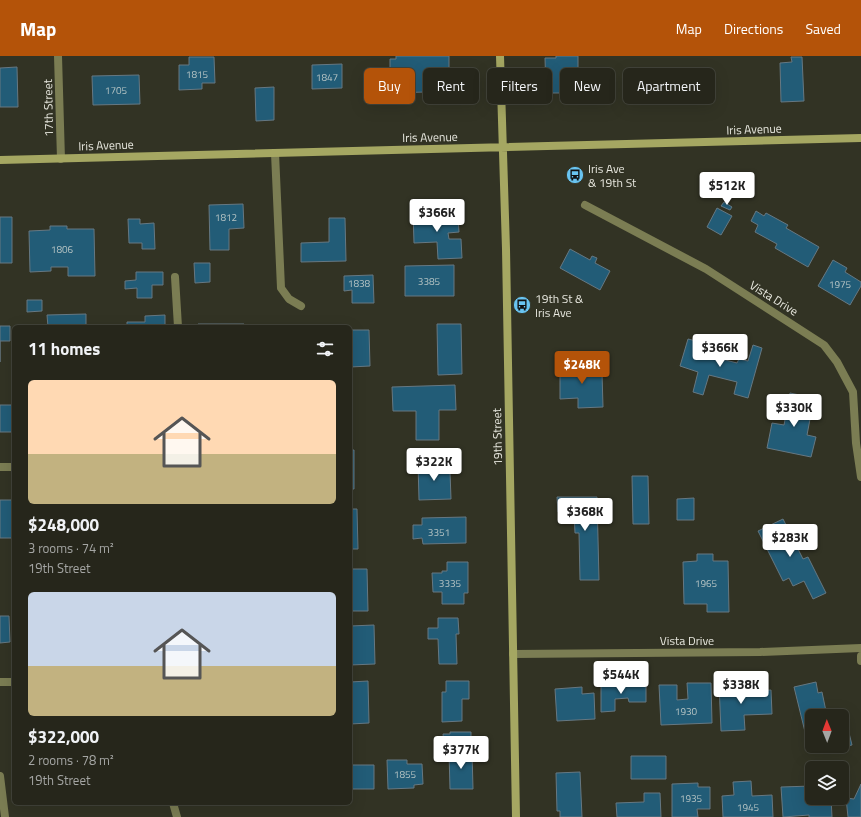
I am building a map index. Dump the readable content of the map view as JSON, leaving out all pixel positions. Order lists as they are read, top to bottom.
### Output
{
  "streets": {
    "main road": ["Iris Avenue", "19th Street"],
    "street": ["17th Street", "Vista Drive"]
  },
  "crossings": [
    ["17th Street", "Iris Avenue"],
    ["Iris Avenue", "19th Street"],
    ["Vista Drive", "19th Street"]
  ],
  "places": {
    "bus stop": ["Iris Ave & 19th St", "19th St & Iris Ave"]
  },
  "house_numbers": [
    "1815",
    "1847",
    "1705",
    "1812",
    "1806",
    "3385",
    "1838",
    "1975",
    "3351",
    "3335",
    "1965",
    "1930",
    "1855",
    "1935",
    "1945"
  ],
  "north": "top",
  "page": {
    "header": "Map",
    "nav": ["Map", "Directions", "Saved"],
    "chip": [
      "Buy",
      "Rent",
      "Filters",
      "New",
      "Apartment"
    ],
    "price": [
      "$512K",
      "$366K",
      "$366K",
      "$248K",
      "$330K",
      "$322K",
      "$368K",
      "$283K",
      "$544K",
      "$338K",
      "$377K"
    ],
    "heading": "11 homes",
    "list": [
      {
        "name": "$248,000",
        "note": "3 rooms · 74 m² · 19th Street"
      },
      {
        "name": "$322,000",
        "note": "2 rooms · 78 m² · 19th Street"
      }
    ]
  }
}
